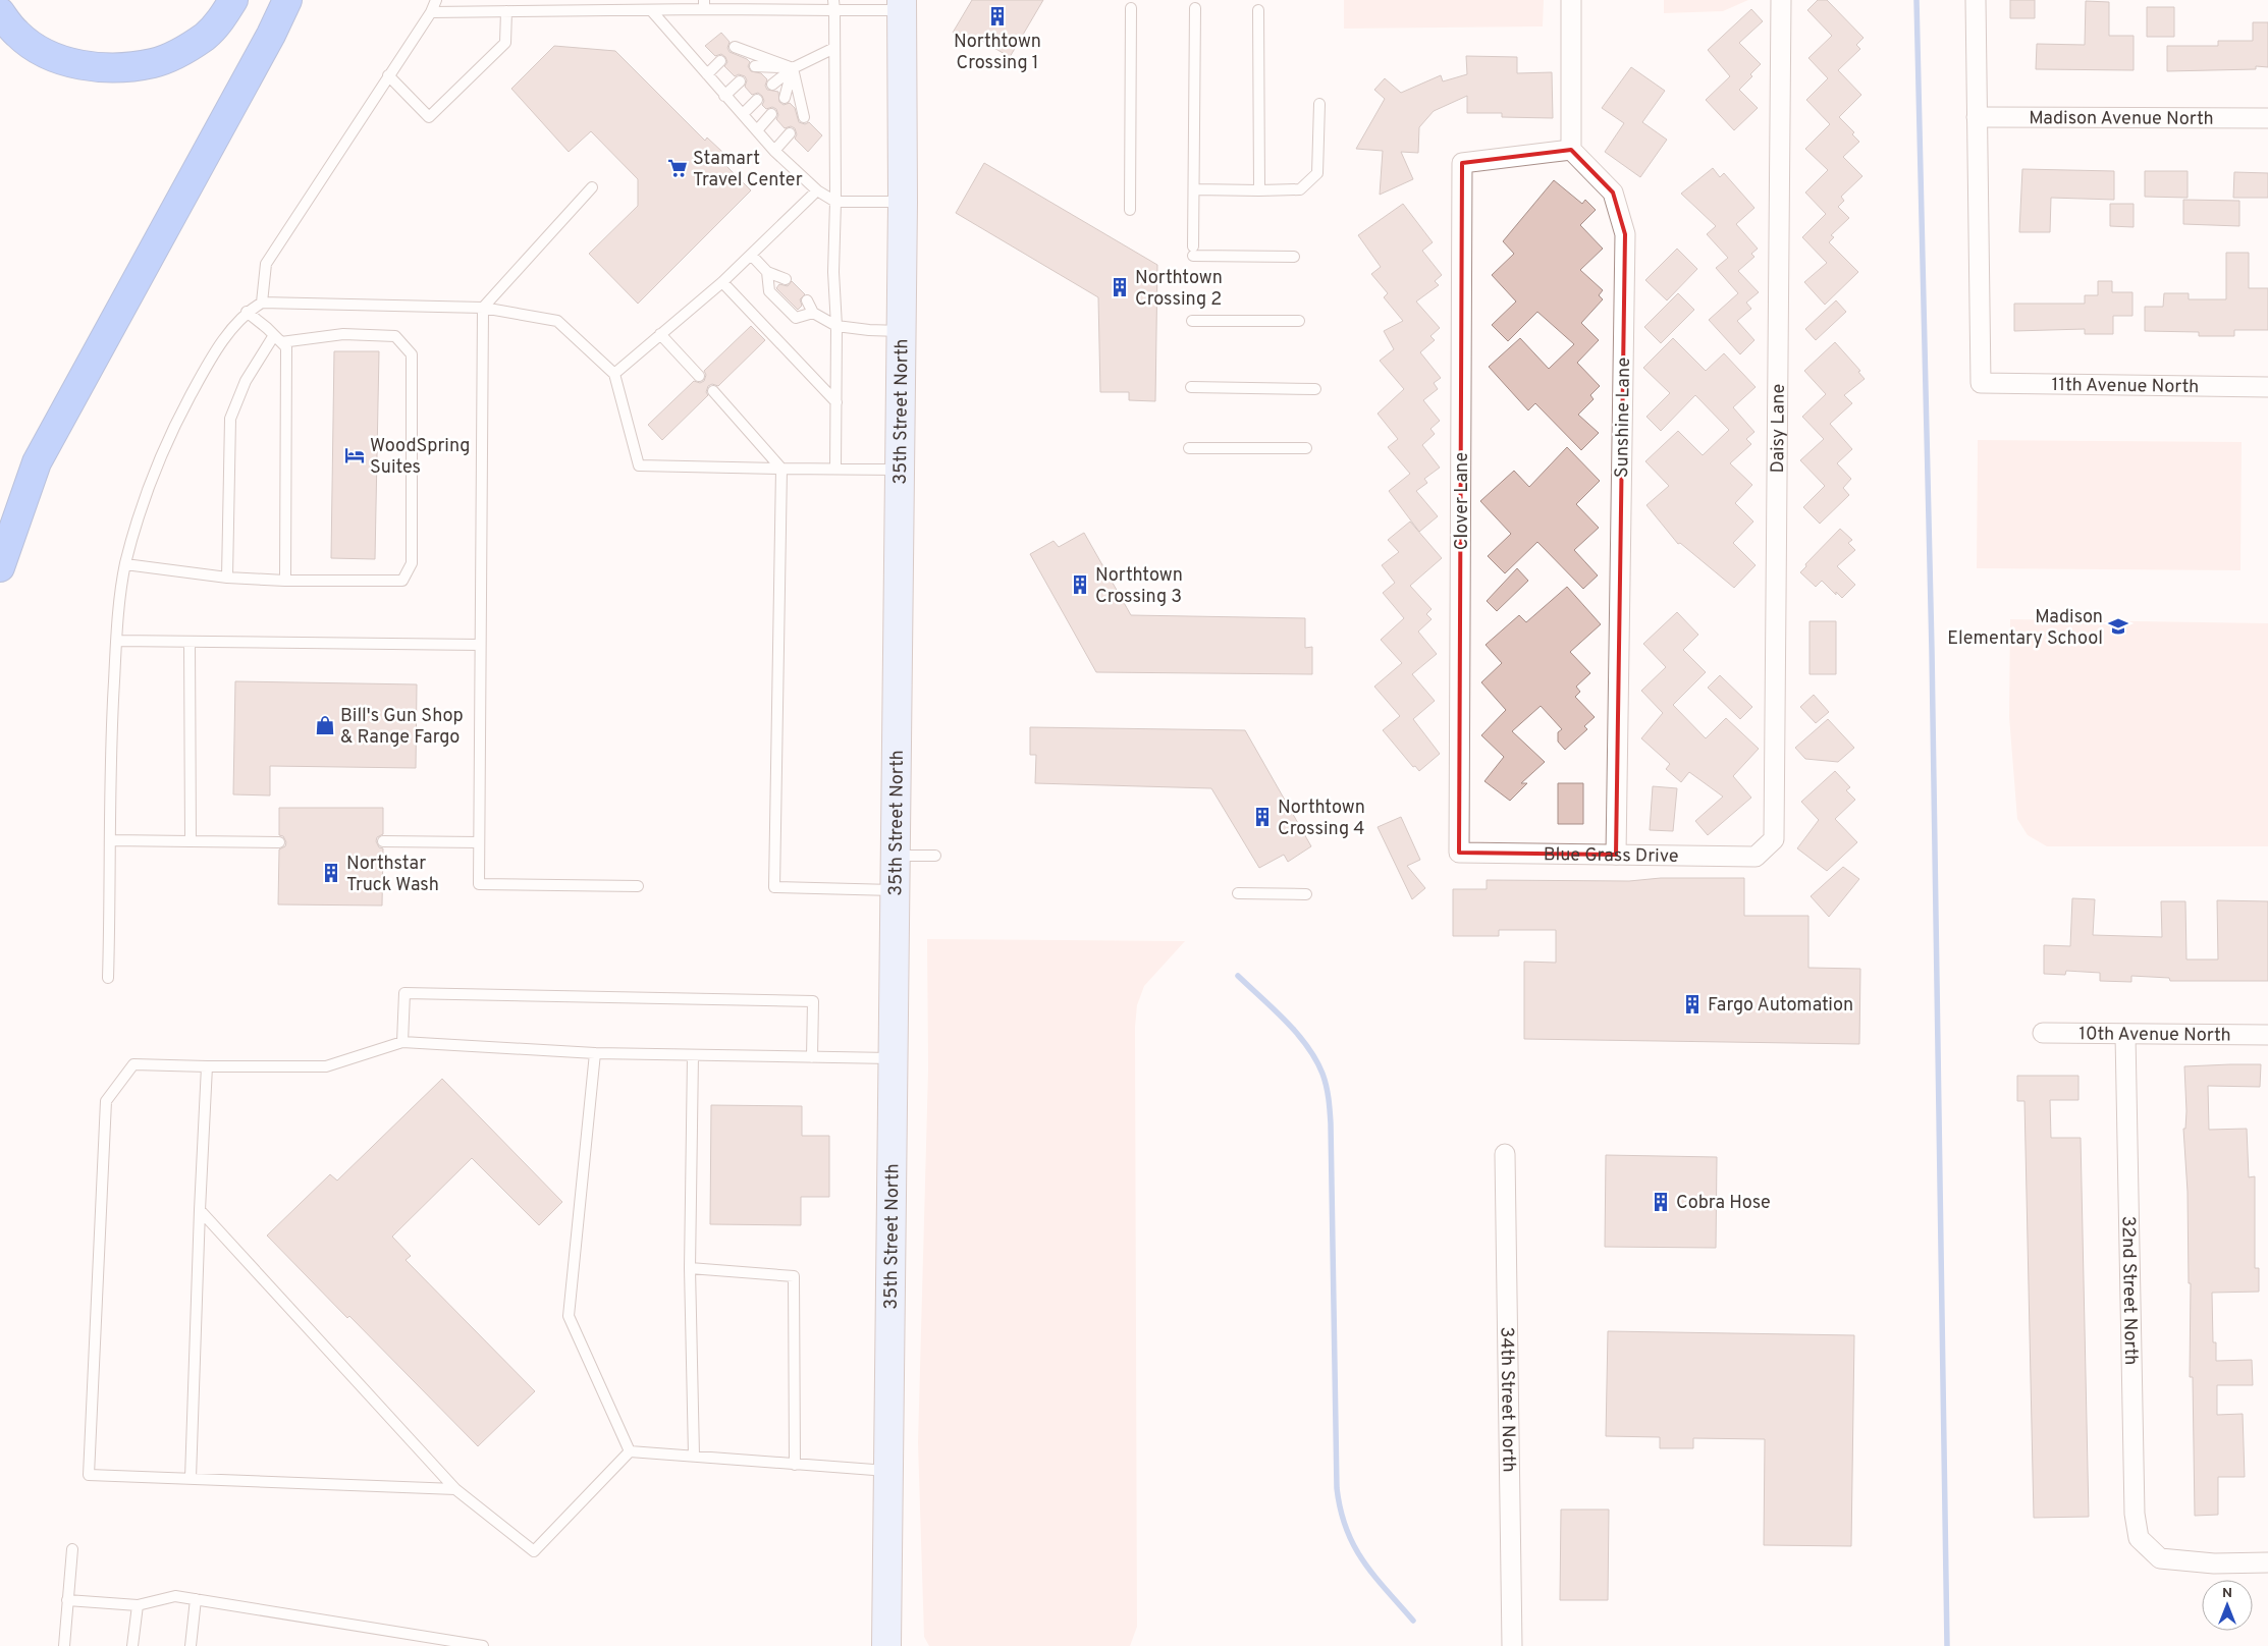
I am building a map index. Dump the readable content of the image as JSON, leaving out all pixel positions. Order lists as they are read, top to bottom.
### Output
{
  "streets": {
    "street": [
      "Madison Avenue North",
      "11th Avenue North",
      "35th Street North",
      "Sunshine Lane",
      "Daisy Lane",
      "Clover Lane",
      "Blue Grass Drive",
      "10th Avenue North",
      "32nd Street North",
      "34th Street North"
    ]
  },
  "crossings": [
    ["Madison Avenue North", "11th Avenue North"],
    ["Sunshine Lane", "Clover Lane"],
    ["Sunshine Lane", "Blue Grass Drive"],
    ["Daisy Lane", "Blue Grass Drive"],
    ["Clover Lane", "Blue Grass Drive"],
    ["10th Avenue North", "32nd Street North"]
  ],
  "places": {
    "building": [
      "Northtown Crossing 1",
      "Northtown Crossing 2",
      "Northtown Crossing 3",
      "Northtown Crossing 4",
      "Northstar Truck Wash",
      "Fargo Automation",
      "Cobra Hose"
    ],
    "supermarket": ["Stamart Travel Center"],
    "hotel": ["WoodSpring Suites"],
    "school or university": ["Madison Elementary School"],
    "shop": ["Bill's Gun Shop & Range Fargo"]
  },
  "north": "top"
}
